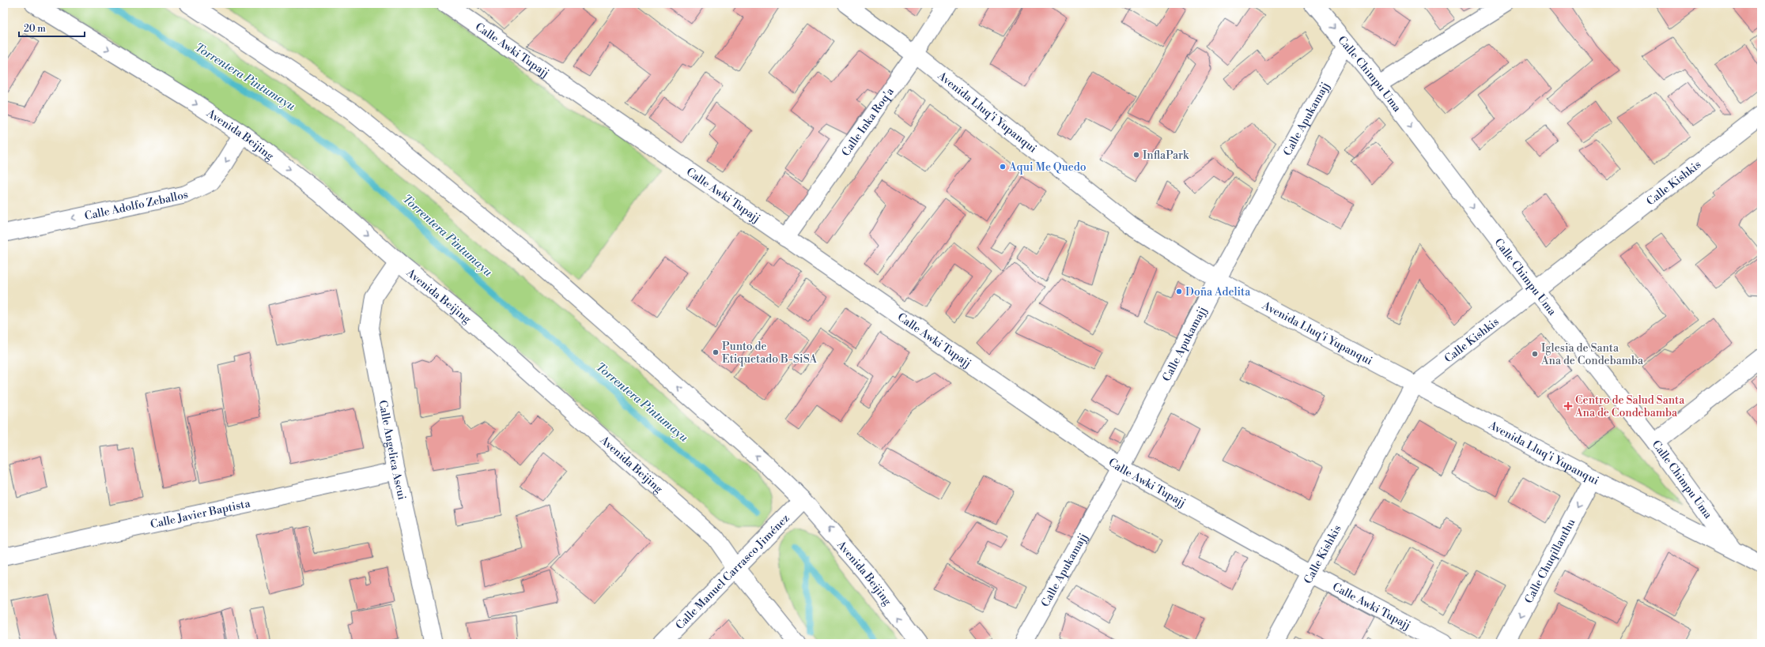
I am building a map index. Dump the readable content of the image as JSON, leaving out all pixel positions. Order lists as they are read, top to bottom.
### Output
{
  "streets": {
    "street": [
      "Calle Awki Tupajj",
      "Calle Chimpu Uma",
      "Avenida Lluq'i Yupanqui",
      "Calle Apukamajj",
      "Calle Inka Roq'a",
      "Avenida Beijing",
      "Calle Kishkis",
      "Calle Adolfo Zeballos",
      "Calle Angelica Ascui",
      "Calle Javier Baptista",
      "Calle Chuqillanthu",
      "Calle Manuel Carrasco Jiménez"
    ]
  },
  "crossings": [
    ["Calle Awki Tupajj", "Calle Apukamajj"],
    ["Calle Awki Tupajj", "Calle Inka Roq'a"],
    ["Calle Awki Tupajj", "Calle Kishkis"],
    ["Calle Chimpu Uma", "Avenida Lluq'i Yupanqui"],
    ["Calle Chimpu Uma", "Calle Apukamajj"],
    ["Calle Chimpu Uma", "Calle Kishkis"],
    ["Avenida Lluq'i Yupanqui", "Calle Apukamajj"],
    ["Avenida Lluq'i Yupanqui", "Calle Inka Roq'a"],
    ["Avenida Lluq'i Yupanqui", "Calle Kishkis"],
    ["Avenida Lluq'i Yupanqui", "Calle Chuqillanthu"],
    ["Avenida Beijing", "Calle Adolfo Zeballos"],
    ["Avenida Beijing", "Calle Angelica Ascui"],
    ["Avenida Beijing", "Calle Manuel Carrasco Jiménez"],
    ["Calle Angelica Ascui", "Calle Javier Baptista"]
  ],
  "one_way": ["Calle Chimpu Uma", "Calle Adolfo Zeballos", "Calle Chuqillanthu"],
  "water": ["Torrentera Pintumayu"],
  "places": {
    "other": [
      "InflaPark",
      "Aqui Me Quedo",
      "Doña Adelita",
      "Punto de Etiquetado B-SiSA",
      "Iglesia de Santa Ana de Condebamba"
    ],
    "health": ["Centro de Salud Santa Ana de Condebamba"]
  },
  "scale_bar": "20 m"
}
